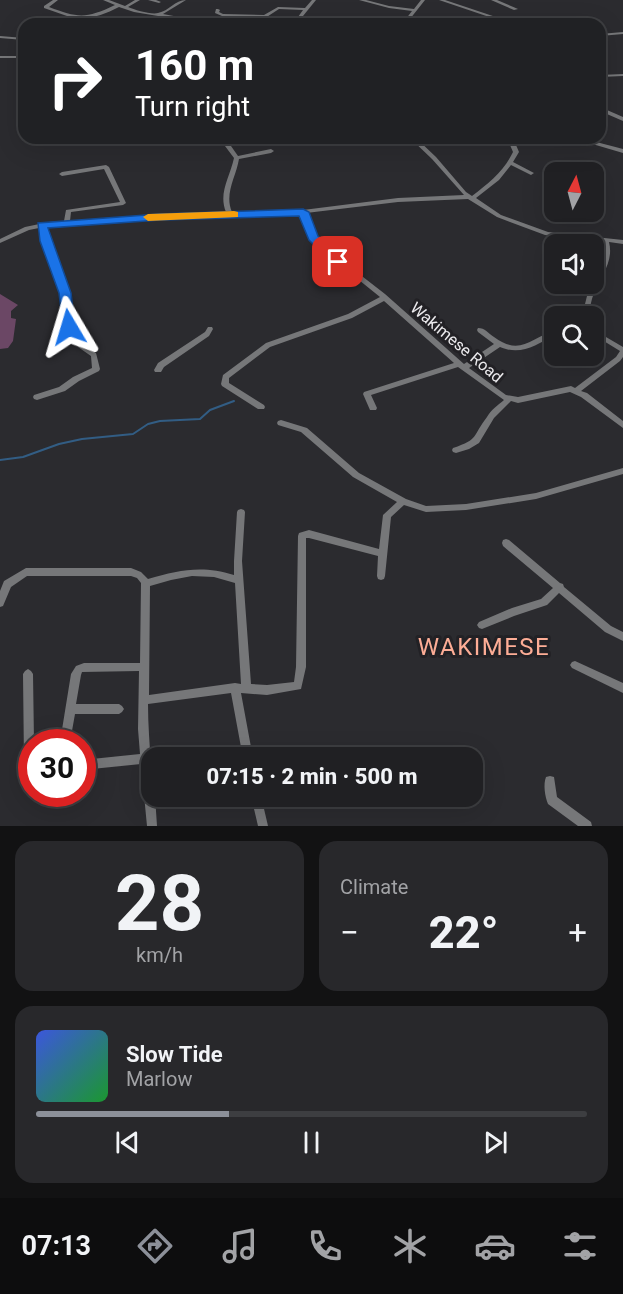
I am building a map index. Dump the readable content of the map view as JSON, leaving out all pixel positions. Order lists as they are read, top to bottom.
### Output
{
  "streets": {
    "street": ["Wakimese Road"]
  },
  "districts": ["WAKIMESE"],
  "north": "top",
  "page": {
    "turn": ["160 m", "Turn right"],
    "limit": "30",
    "trip": "07:15 · 2 min · 500 m",
    "tile": [
      ["28", "km/h"],
      "Climate"
    ],
    "heat": ["−", "22°", "+"],
    "song": ["Slow Tide", "Marlow"],
    "tabs": "07:13"
  }
}
